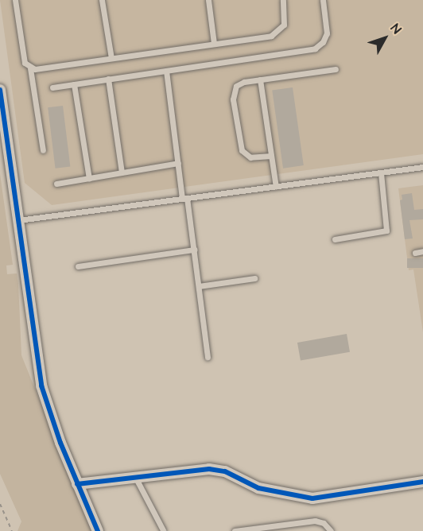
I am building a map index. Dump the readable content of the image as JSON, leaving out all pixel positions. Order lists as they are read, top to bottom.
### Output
{
  "north": "top right"
}
